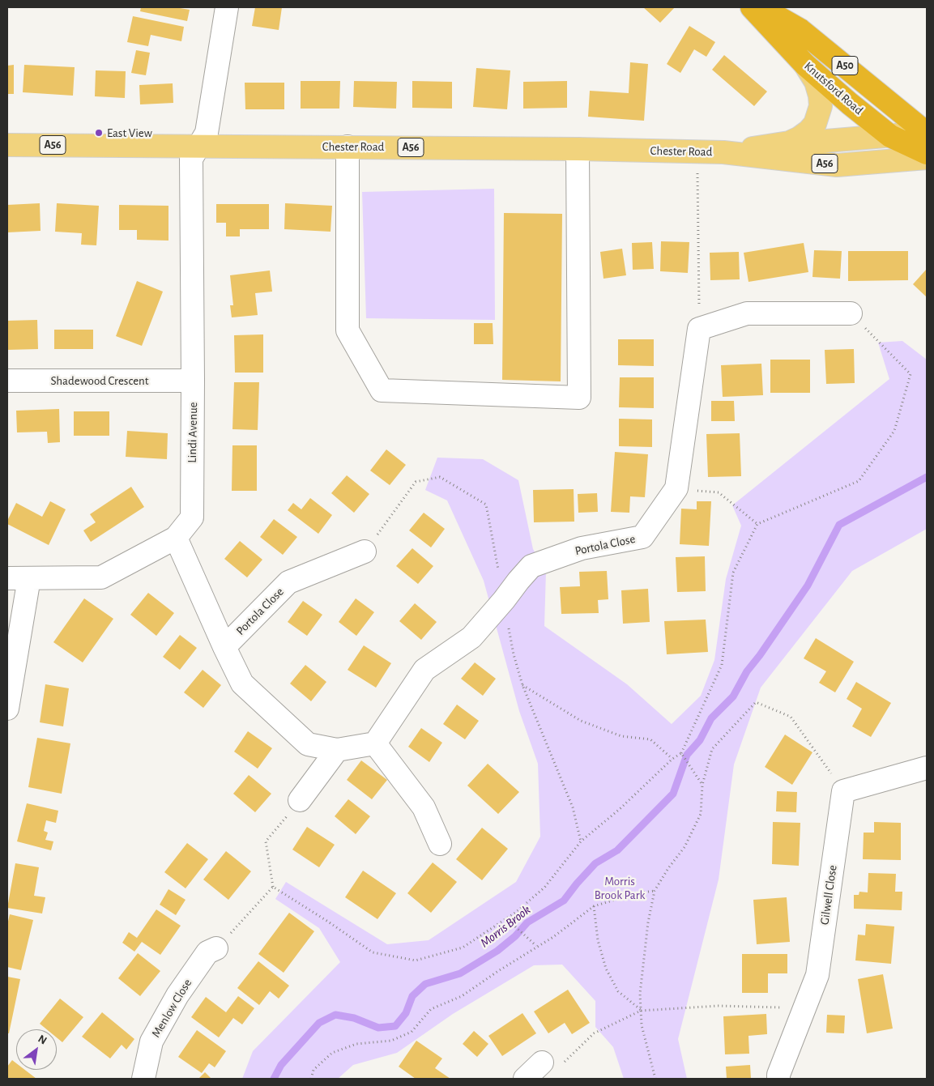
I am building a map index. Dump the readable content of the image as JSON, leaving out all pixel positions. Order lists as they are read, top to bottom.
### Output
{
  "streets": {
    "highway": ["A50", "Knutsford Road"],
    "main road": ["A56", "Chester Road"],
    "street": [
      "Shadewood Crescent",
      "Lindi Avenue",
      "Portola Close",
      "Gilwell Close",
      "Menlow Close"
    ]
  },
  "crossings": [
    ["Knutsford Road", "A56"],
    ["Knutsford Road", "Chester Road"],
    ["A56", "Chester Road"],
    ["Chester Road", "Lindi Avenue"],
    ["Shadewood Crescent", "Lindi Avenue"],
    ["Lindi Avenue", "Portola Close"]
  ],
  "water": ["Morris Brook"],
  "parks": ["Morris Brook Park"],
  "places": ["East View"],
  "north": "top right"
}
